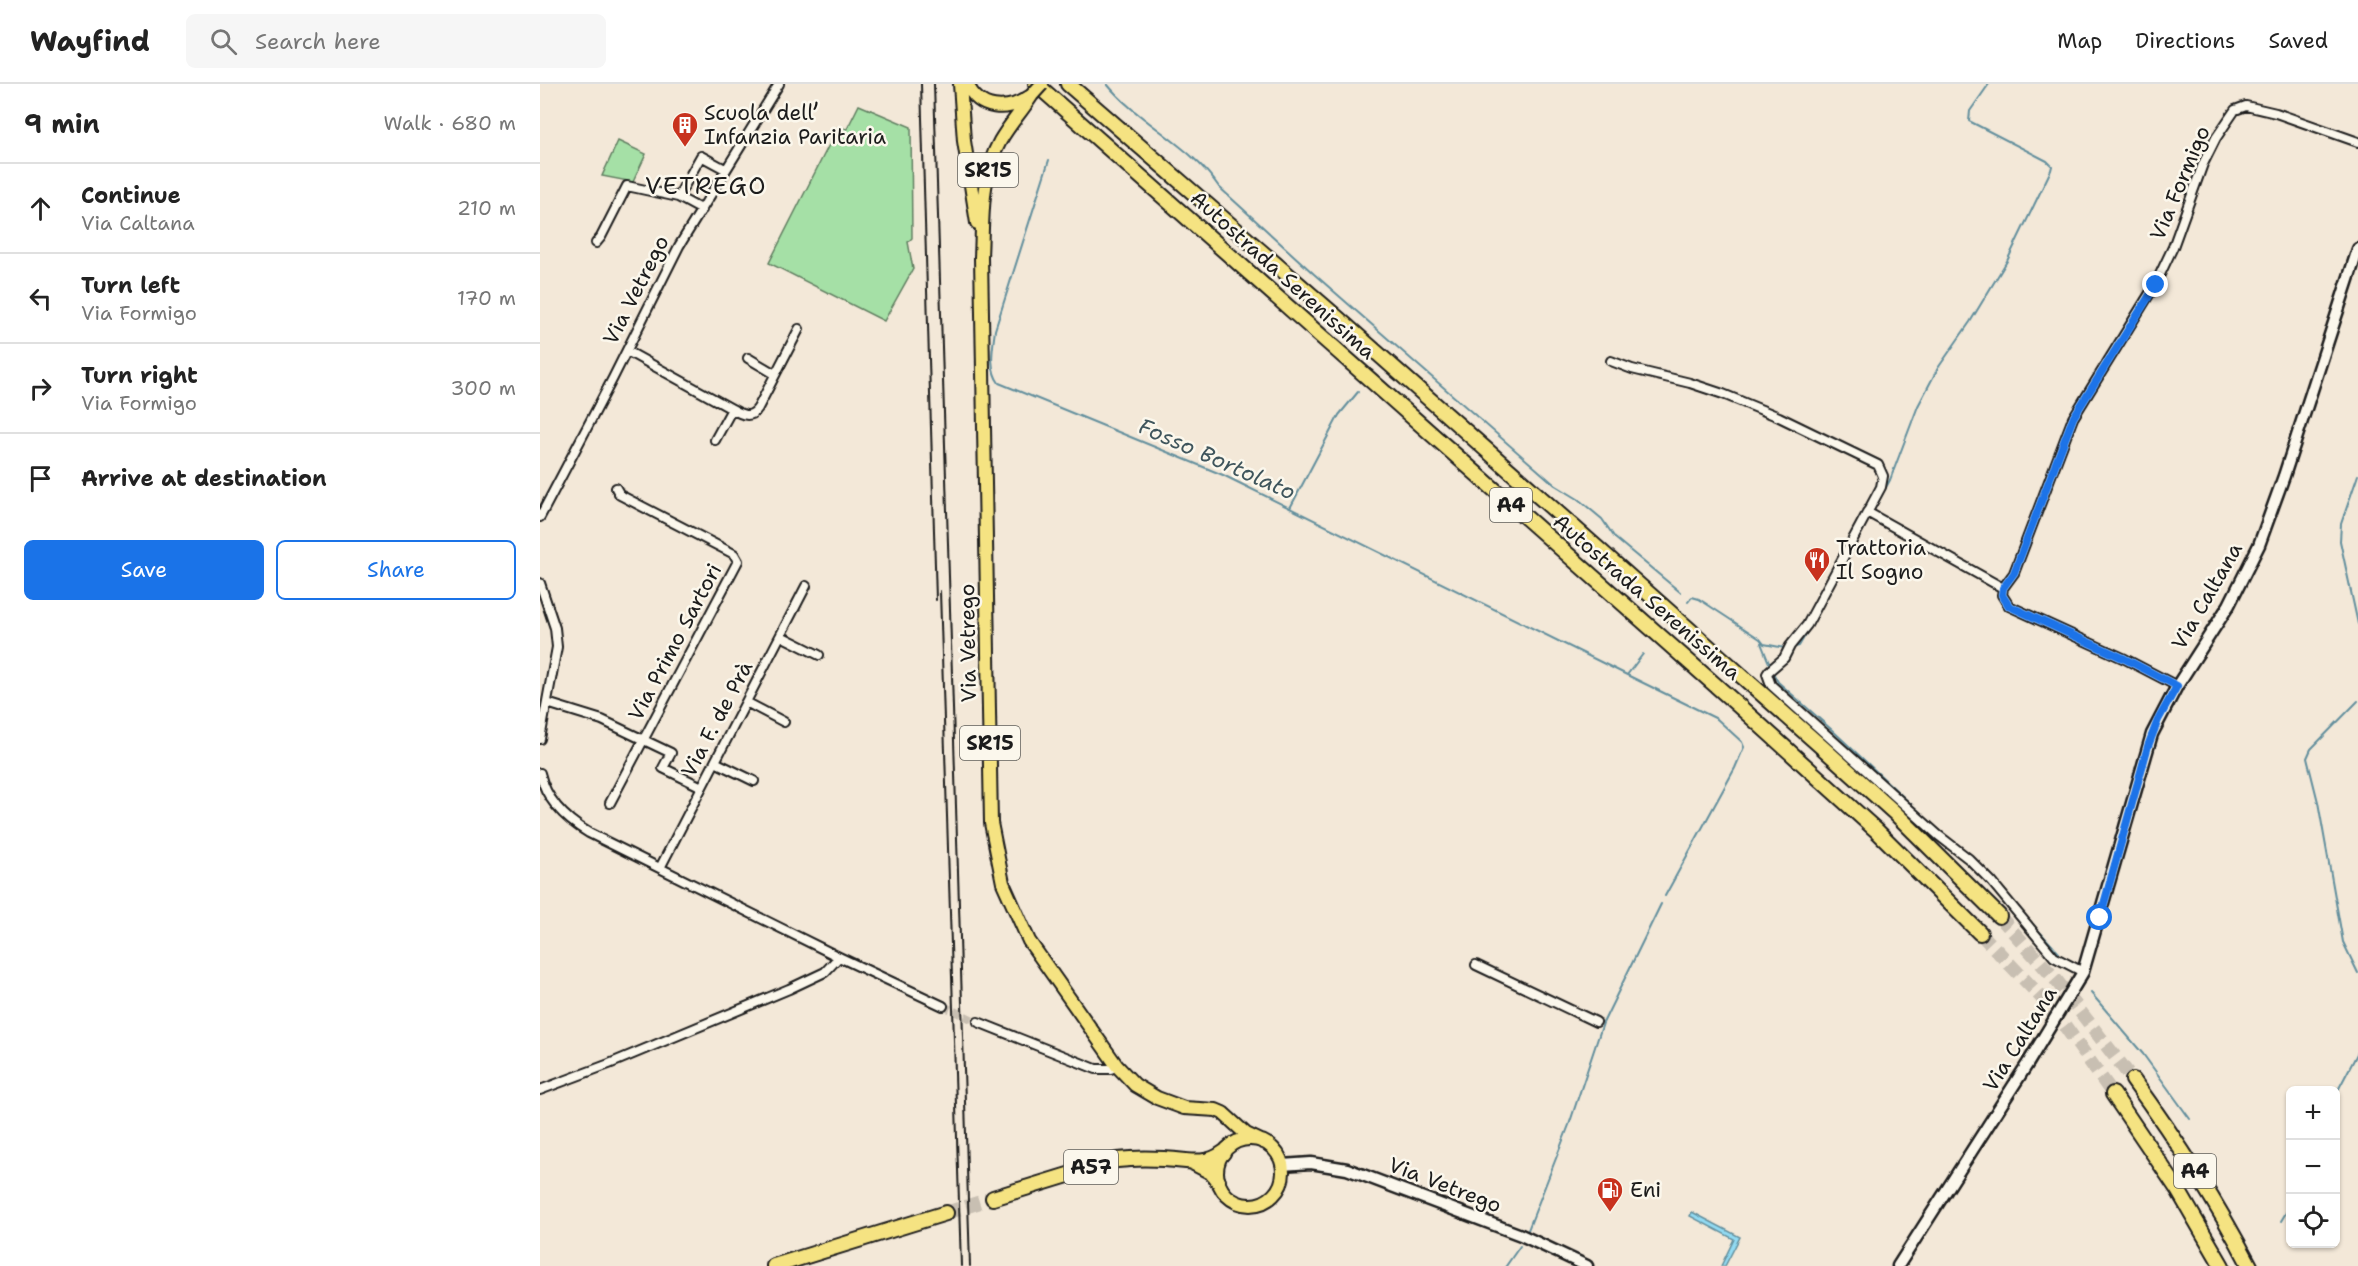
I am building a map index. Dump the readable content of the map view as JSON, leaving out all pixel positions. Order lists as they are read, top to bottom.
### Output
{
  "streets": {
    "highway": ["Autostrada Serenissima", "A4", "A57"],
    "main road": ["SR15", "Via Vetrego", "Via Caltana"],
    "street": ["Via Formigo", "Via Primo Sartori", "Via F. de Prà"]
  },
  "crossings": [
    ["SR15", "Autostrada Serenissima"],
    ["SR15", "Via Vetrego"],
    ["Autostrada Serenissima", "Via Vetrego"],
    ["Via Vetrego", "A57"],
    ["Via Primo Sartori", "Via F. de Prà"]
  ],
  "districts": ["VETREGO"],
  "water": ["Fosso Bortolato"],
  "places": {
    "building": ["Scuola dell’ Infanzia Paritaria"],
    "restaurant": ["Trattoria Il Sogno"],
    "fuel station": ["Eni"]
  },
  "page": {
    "header": "Wayfind",
    "search": "Search here",
    "nav": ["Map", "Directions", "Saved"],
    "heading": ["9 min", "Walk · 680 m"],
    "list": [
      ["Continue", "Via Caltana", "210 m"],
      ["Turn left", "Via Formigo", "170 m"],
      ["Turn right", "Via Formigo", "300 m"],
      "Arrive at destination"
    ],
    "buttons": ["Save", "Share"],
    "map_buttons": ["+", "−"]
  }
}
